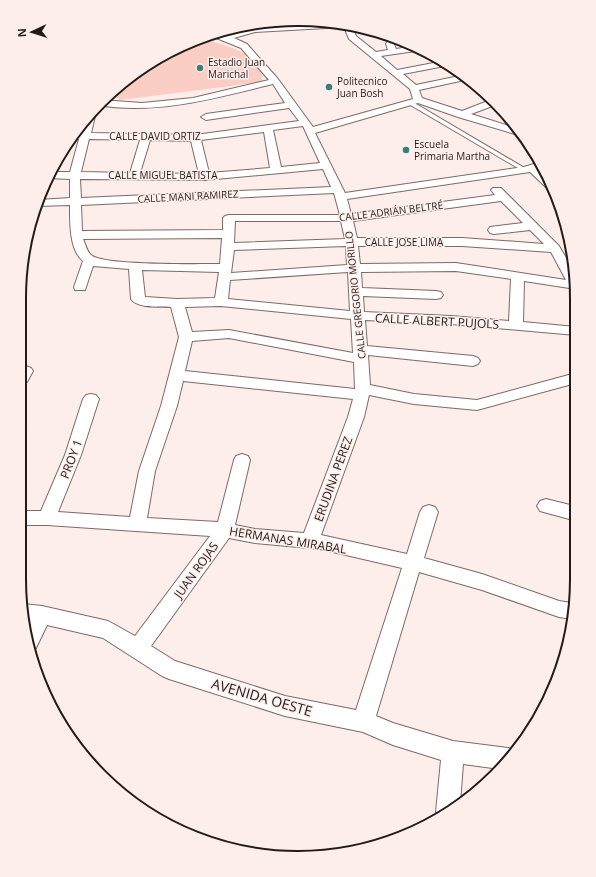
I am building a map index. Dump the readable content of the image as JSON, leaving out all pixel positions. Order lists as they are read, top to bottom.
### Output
{
  "streets": {
    "street": [
      "CALLE DAVID ORTIZ",
      "CALLE MIGUEL BATISTA",
      "CALLE MANI RAMIREZ",
      "CALLE ADRIÁN BELTRÉ",
      "CALLE JOSE LIMA",
      "CALLE GREGORIO MORILLO",
      "CALLE ALBERT PUJOLS",
      "PROY 1",
      "ERUDINA PEREZ",
      "HERMANAS MIRABAL",
      "JUAN ROJAS",
      "AVENIDA OESTE"
    ]
  },
  "crossings": [
    ["CALLE DAVID ORTIZ", "CALLE GREGORIO MORILLO"],
    ["CALLE MIGUEL BATISTA", "CALLE GREGORIO MORILLO"],
    ["CALLE MANI RAMIREZ", "CALLE GREGORIO MORILLO"],
    ["CALLE ADRIÁN BELTRÉ", "CALLE GREGORIO MORILLO"],
    ["CALLE JOSE LIMA", "CALLE GREGORIO MORILLO"],
    ["CALLE GREGORIO MORILLO", "CALLE ALBERT PUJOLS"],
    ["CALLE GREGORIO MORILLO", "ERUDINA PEREZ"],
    ["PROY 1", "HERMANAS MIRABAL"],
    ["ERUDINA PEREZ", "HERMANAS MIRABAL"],
    ["HERMANAS MIRABAL", "JUAN ROJAS"],
    ["JUAN ROJAS", "AVENIDA OESTE"]
  ],
  "places": ["Estadio Juan Marichal", "Politecnico Juan Bosh", "Escuela Primaria Martha"],
  "north": "left"
}
